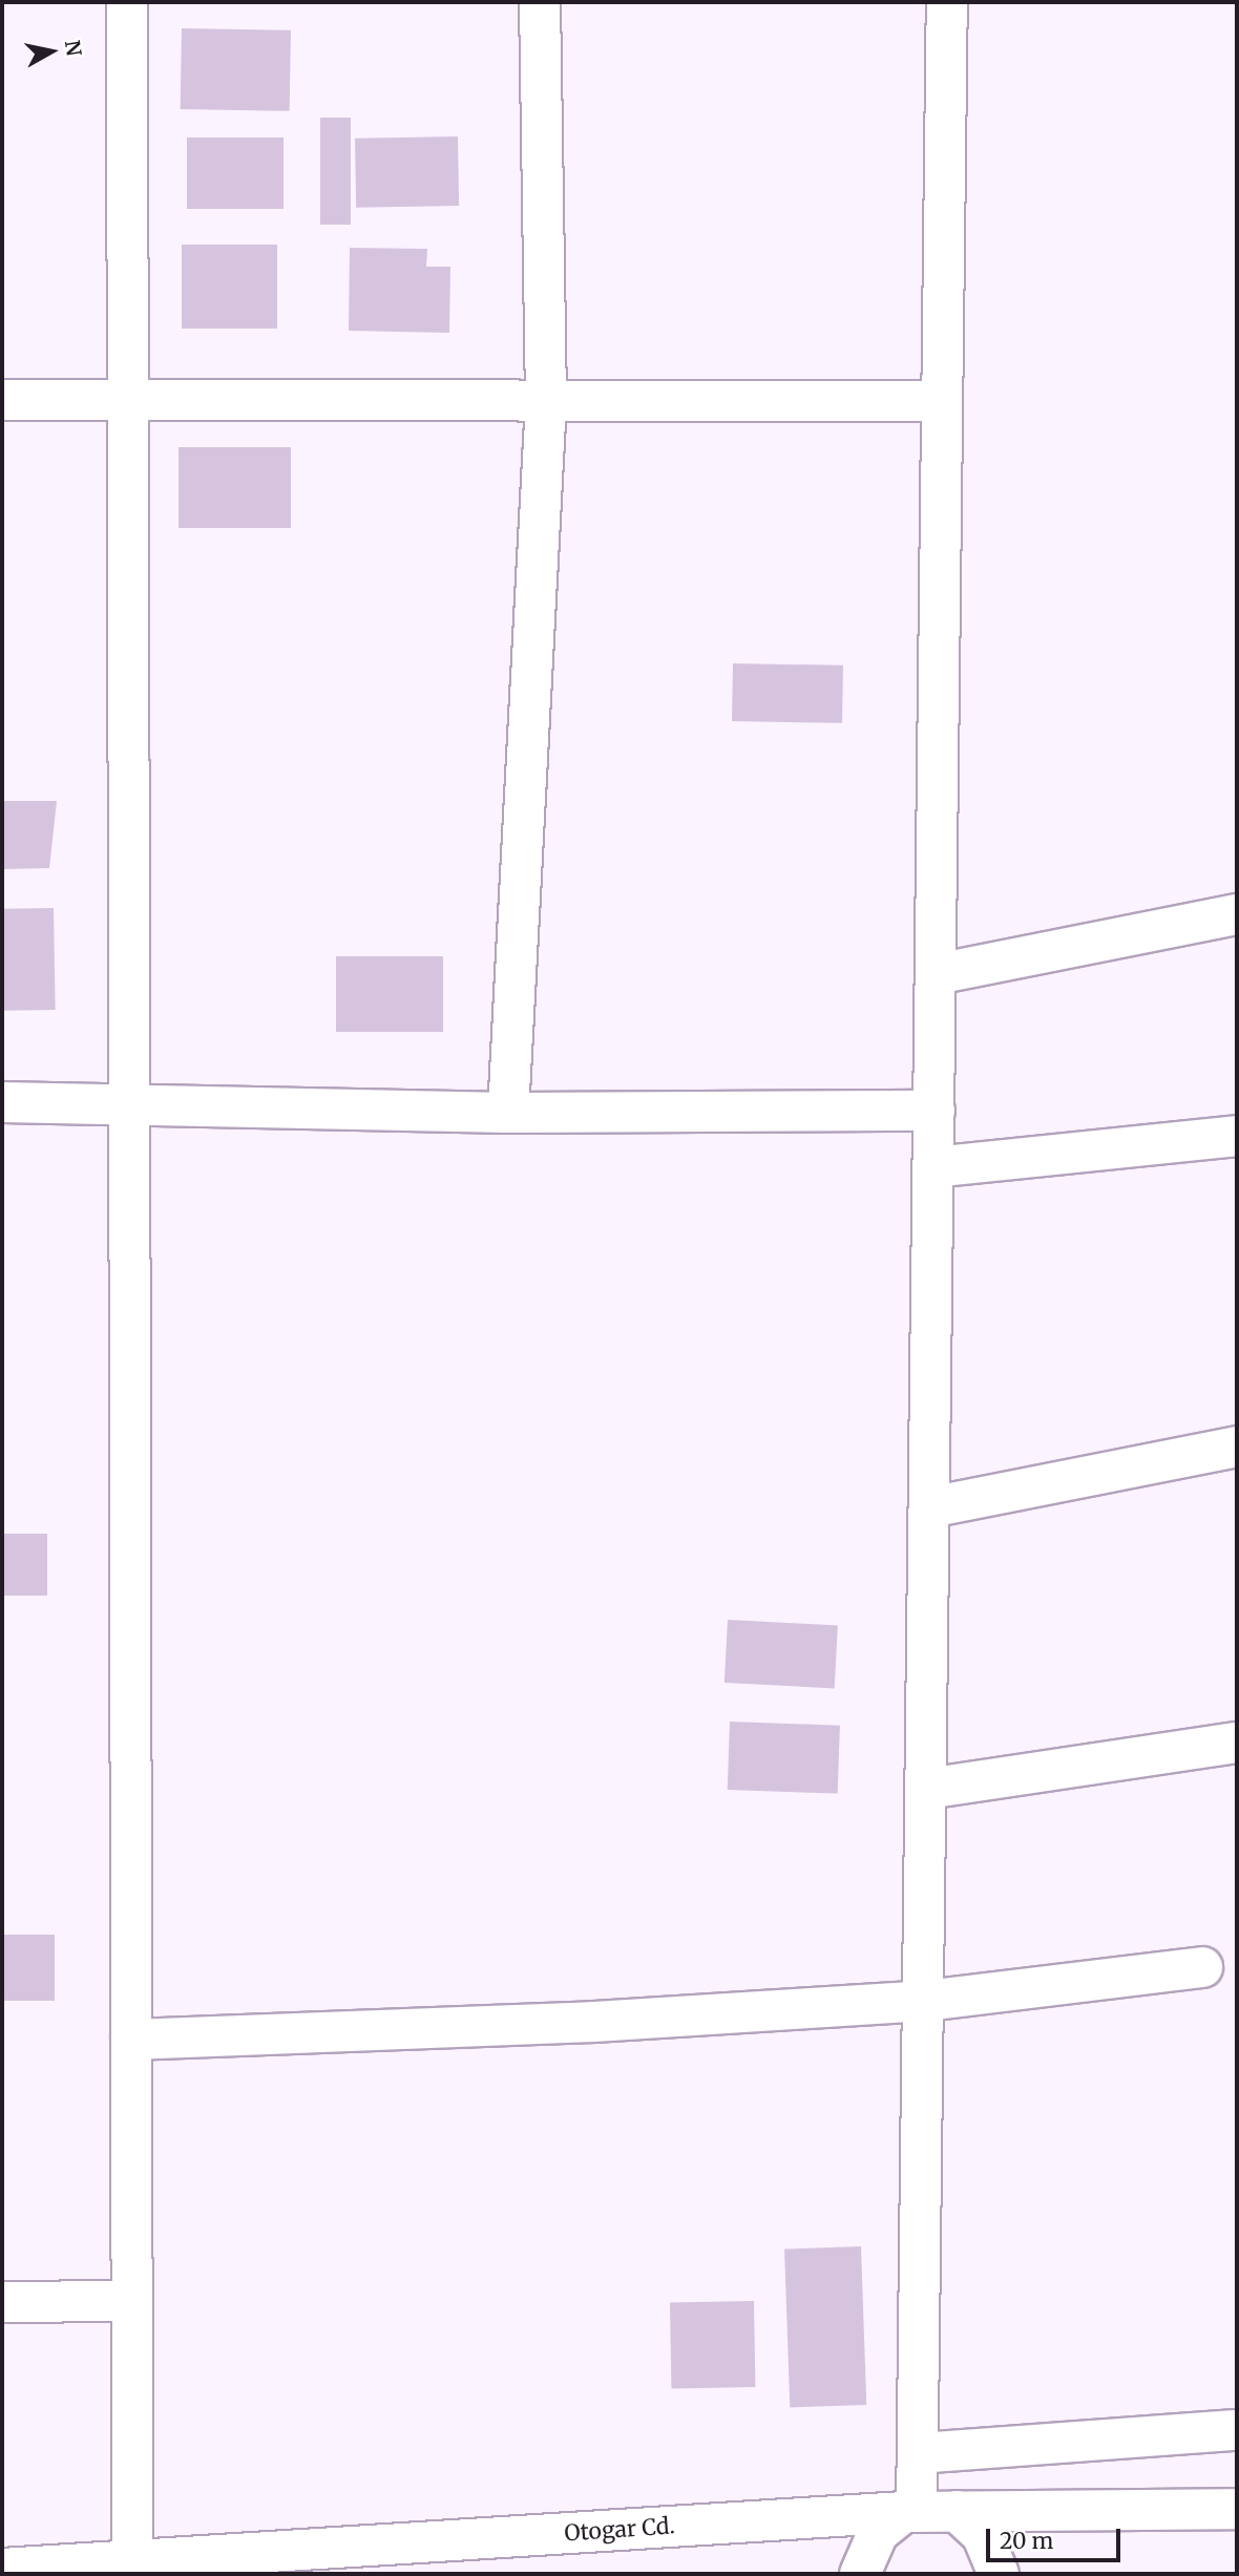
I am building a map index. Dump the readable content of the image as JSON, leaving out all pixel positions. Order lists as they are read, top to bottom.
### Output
{
  "streets": {
    "street": ["Otogar Cd."]
  },
  "scale_bar": "20 m",
  "north": "right"
}
